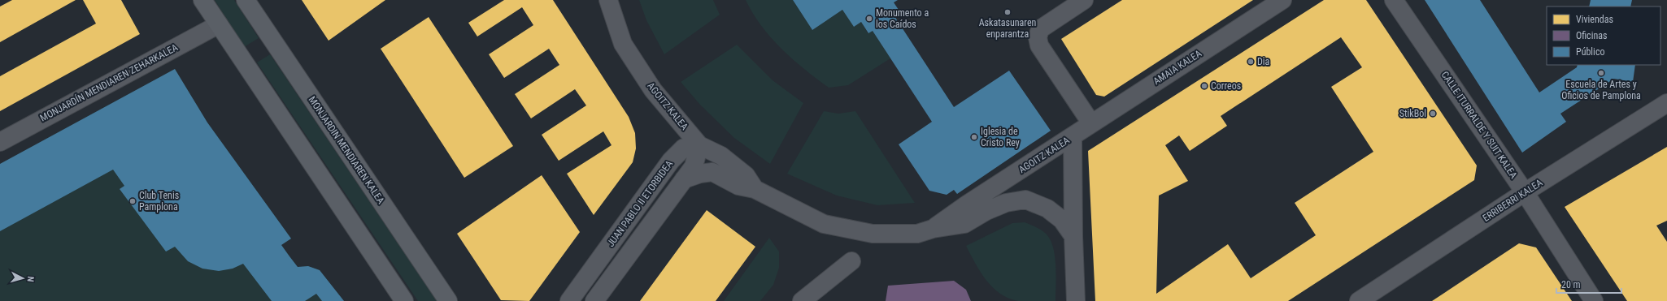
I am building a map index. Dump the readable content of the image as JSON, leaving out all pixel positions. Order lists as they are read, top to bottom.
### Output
{
  "streets": {
    "main road": ["MONJARDIN MENDIAREN KALEA"],
    "street": [
      "AMAIA KALEA",
      "MONJARDÍN MENDIAREN ZEHARKALEA",
      "AGOITZ KALEA",
      "CALLE ITURRALDE Y SUIT KALEA",
      "ERRIBERRI KALEA",
      "JUAN PABLO II ETORBIDEA"
    ]
  },
  "crossings": [
    ["AMAIA KALEA", "AGOITZ KALEA"],
    ["AGOITZ KALEA", "JUAN PABLO II ETORBIDEA"],
    ["CALLE ITURRALDE Y SUIT KALEA", "ERRIBERRI KALEA"]
  ],
  "places": [
    "Askatasunaren enparantza",
    "Monumento a los Caídos",
    "Dia",
    "Escuela de Artes y Oficios de Pamplona",
    "Correos",
    "StikBol",
    "Iglesia de Cristo Rey",
    "Club Tenis Pamplona"
  ],
  "legend": ["Viviendas", "Oficinas", "Público"],
  "scale_bar": "20 m",
  "north": "right"
}
